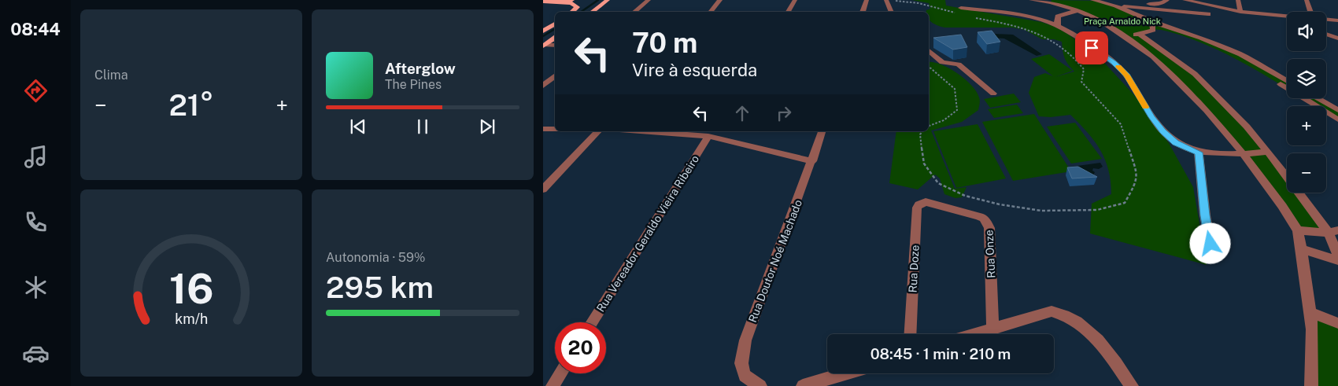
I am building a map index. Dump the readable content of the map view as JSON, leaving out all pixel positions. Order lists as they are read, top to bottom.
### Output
{
  "streets": {
    "street": [
      "Rua Vereador Geraldo Vieira Ribeiro",
      "Rua Onze",
      "Rua Doutor Noé Machado",
      "Rua Doze"
    ]
  },
  "crossings": [
    ["Rua Onze", "Rua Doze"]
  ],
  "parks": ["Praça Arnaldo Nick"],
  "page": {
    "tabs": "08:44",
    "tile": [
      "Clima",
      ["Autonomia · 59%", "295 km"]
    ],
    "map_buttons": ["+", "−"],
    "turn": ["70 m", "Vire à esquerda"],
    "song": ["Afterglow", "The Pines"],
    "heat": ["−", "21°", "+"],
    "limit": "20",
    "trip": "08:45 · 1 min · 210 m",
    "gauge": ["16", "km/h"]
  }
}
